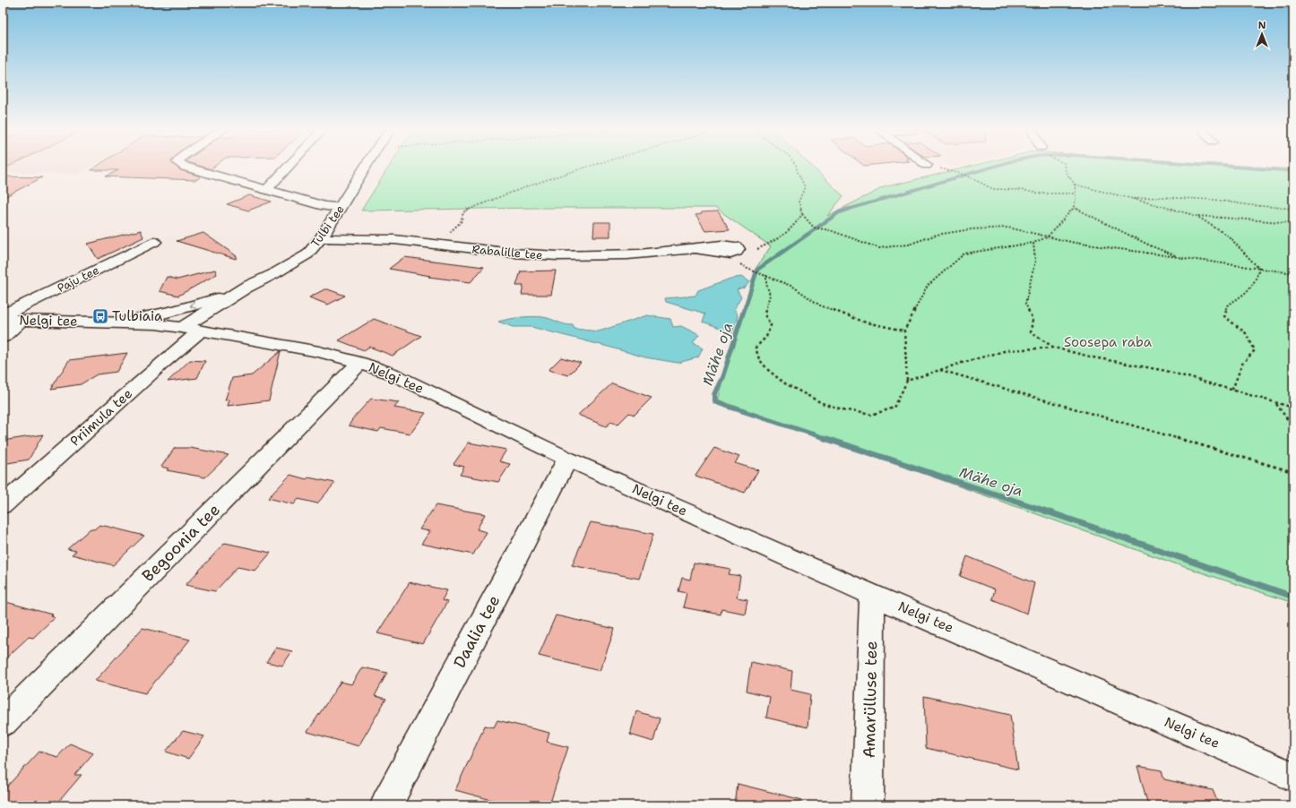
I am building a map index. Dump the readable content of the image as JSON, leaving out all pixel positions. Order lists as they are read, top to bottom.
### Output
{
  "streets": {
    "street": [
      "Tulbi tee",
      "Rabalille tee",
      "Paju tee",
      "Nelgi tee",
      "Priimula tee",
      "Begoonia tee",
      "Daalia tee",
      "Amarülluse tee"
    ]
  },
  "crossings": [
    ["Tulbi tee", "Rabalille tee"],
    ["Tulbi tee", "Nelgi tee"],
    ["Tulbi tee", "Priimula tee"],
    ["Nelgi tee", "Priimula tee"],
    ["Nelgi tee", "Begoonia tee"],
    ["Nelgi tee", "Daalia tee"],
    ["Nelgi tee", "Amarülluse tee"]
  ],
  "water": ["Mähe oja"],
  "parks": ["Soosepa raba"],
  "places": {
    "bus stop": ["Tulbiaia"]
  },
  "north": "top"
}
